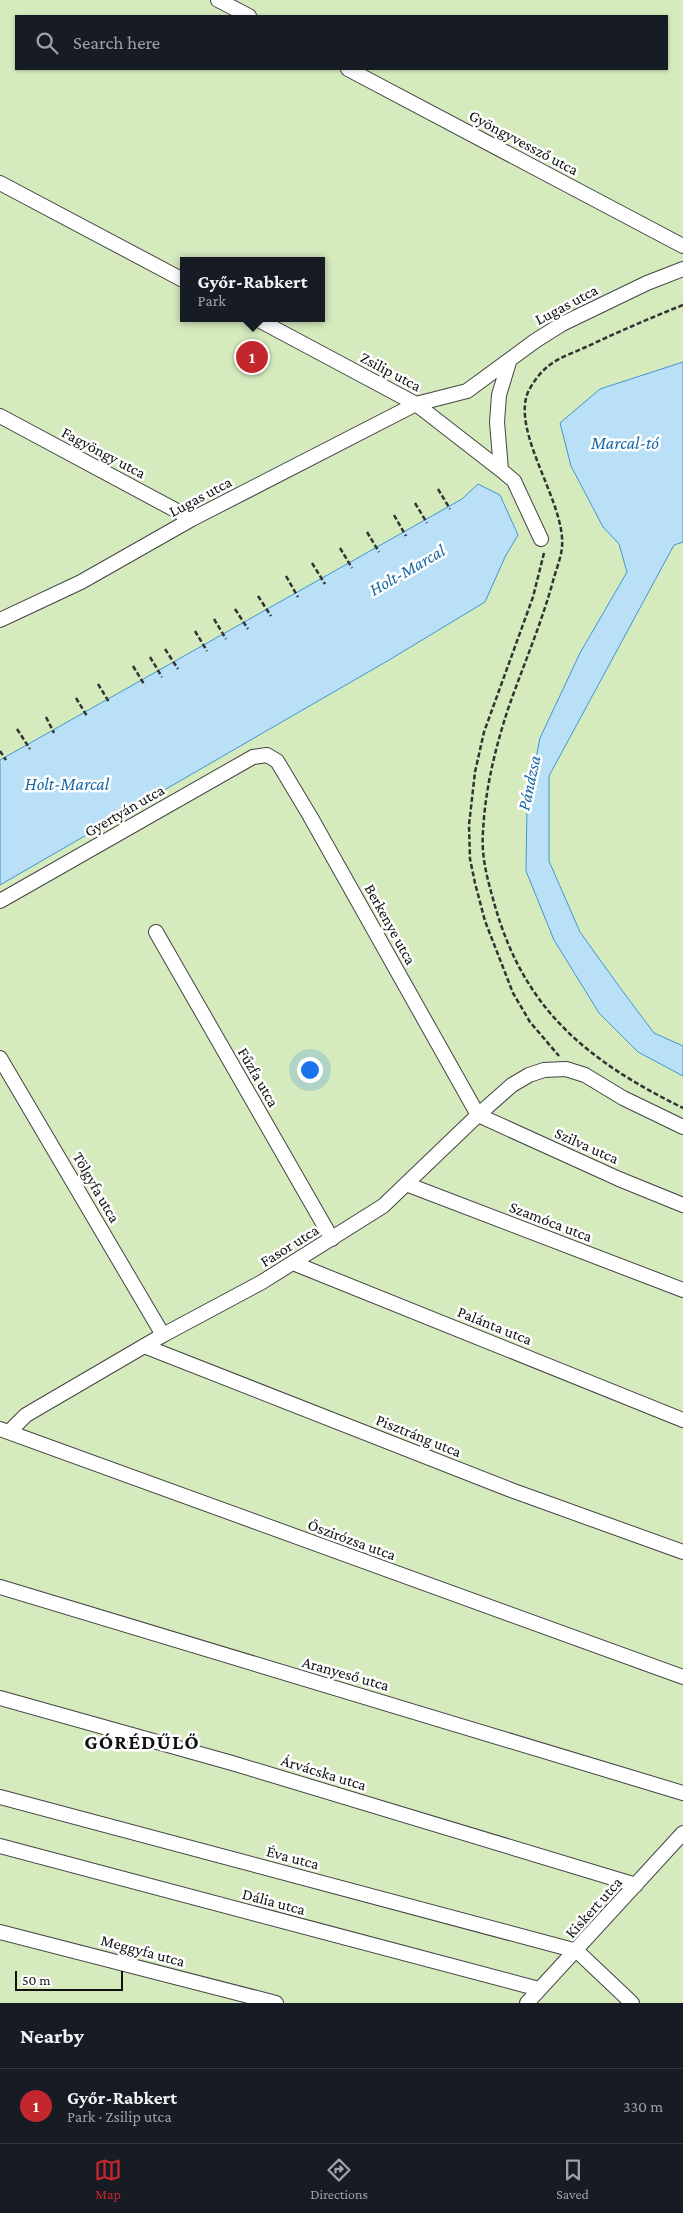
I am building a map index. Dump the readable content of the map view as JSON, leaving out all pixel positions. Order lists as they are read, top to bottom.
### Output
{
  "streets": {
    "street": [
      "Gyöngyvessző utca",
      "Lugas utca",
      "Zsilip utca",
      "Fagyöngy utca",
      "Gyertyán utca",
      "Berkenye utca",
      "Fűzfa utca",
      "Szilva utca",
      "Tölgyfa utca",
      "Szamóca utca",
      "Fasor utca",
      "Palánta utca",
      "Pisztráng utca",
      "Őszirózsa utca",
      "Aranyeső utca",
      "Árvácska utca",
      "Éva utca",
      "Dália utca",
      "Kiskert utca",
      "Meggyfa utca"
    ]
  },
  "crossings": [
    ["Lugas utca", "Zsilip utca"],
    ["Lugas utca", "Fagyöngy utca"],
    ["Gyertyán utca", "Berkenye utca"],
    ["Berkenye utca", "Szilva utca"],
    ["Berkenye utca", "Fasor utca"],
    ["Fűzfa utca", "Fasor utca"],
    ["Szilva utca", "Fasor utca"],
    ["Tölgyfa utca", "Fasor utca"],
    ["Szamóca utca", "Fasor utca"],
    ["Fasor utca", "Palánta utca"],
    ["Fasor utca", "Pisztráng utca"],
    ["Fasor utca", "Őszirózsa utca"],
    ["Árvácska utca", "Kiskert utca"],
    ["Éva utca", "Kiskert utca"],
    ["Dália utca", "Kiskert utca"]
  ],
  "districts": ["GÓRÉDŰLŐ"],
  "water": ["Marcal-tó", "Holt-Marcal", "Pándzsa"],
  "scale_bar": "50 m",
  "page": {
    "search": "Search here",
    "popup": ["Győr-Rabkert", "Park"],
    "pins": "1",
    "scale": "50 m",
    "heading": "Nearby",
    "list": [
      {
        "mark": "1",
        "name": "Győr-Rabkert",
        "note": "Park · Zsilip utca",
        "value": "330 m"
      }
    ],
    "nav": ["Map", "Directions", "Saved"]
  }
}
